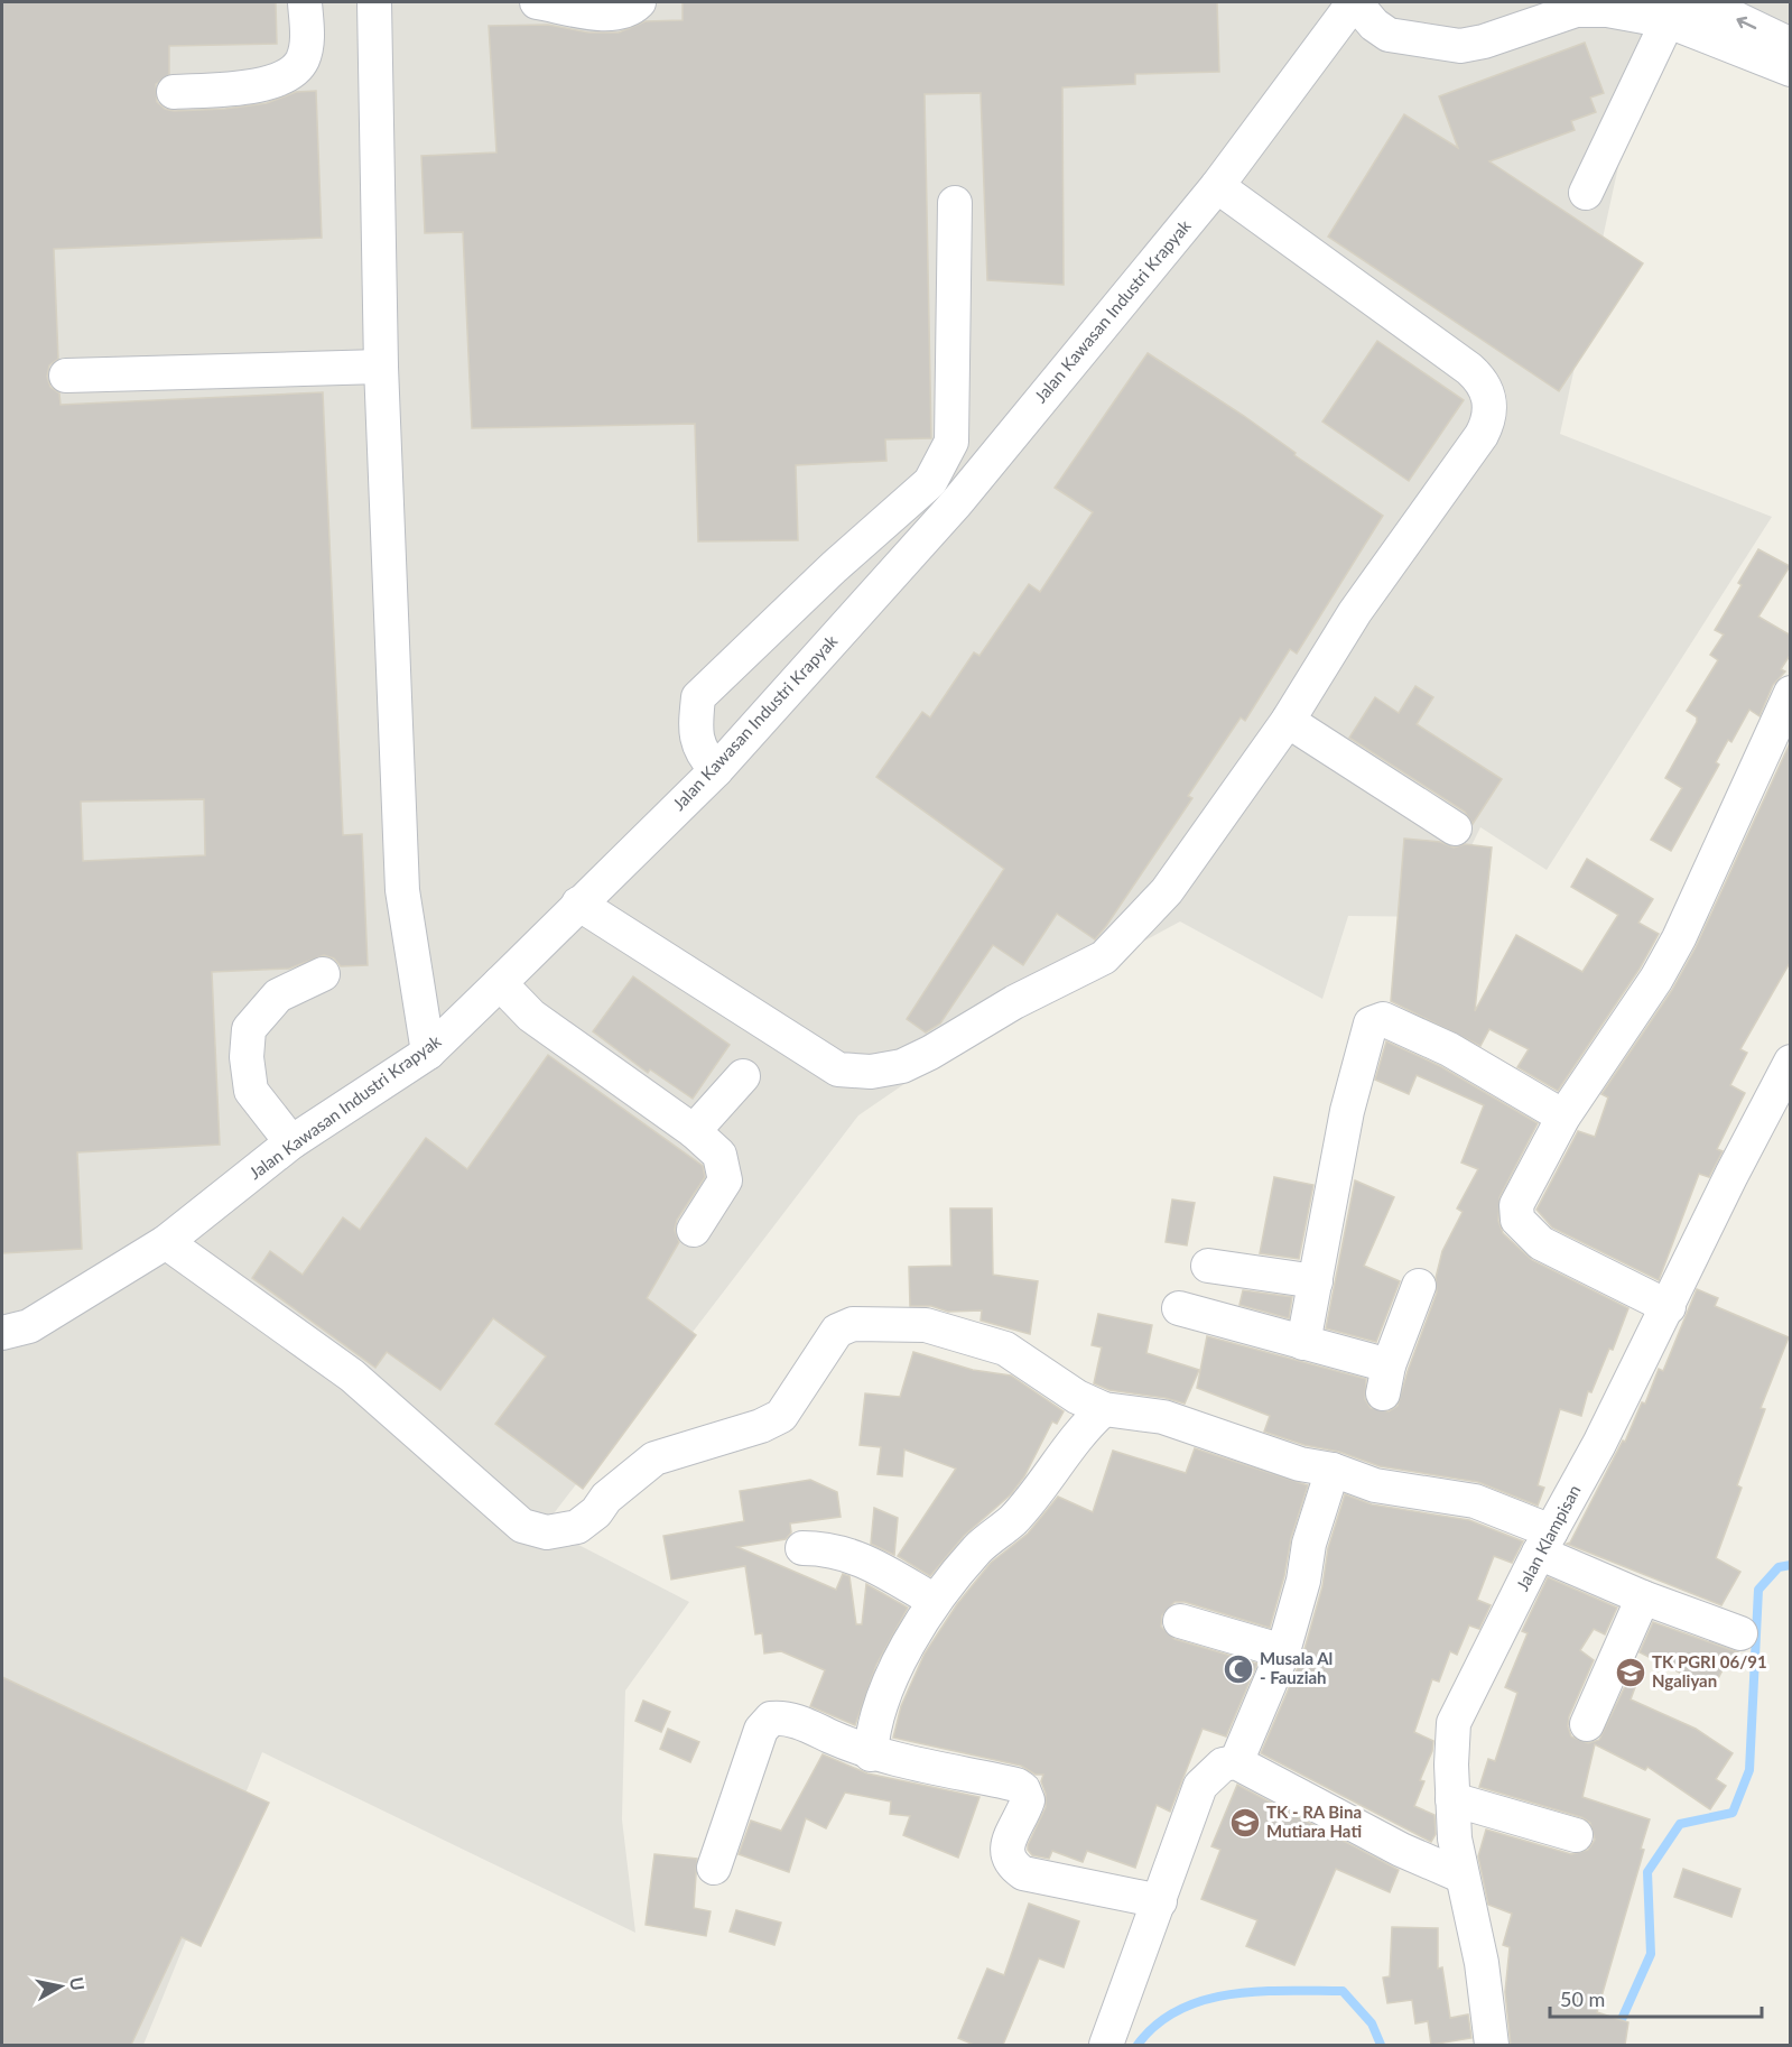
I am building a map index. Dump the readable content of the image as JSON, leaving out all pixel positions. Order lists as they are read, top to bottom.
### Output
{
  "streets": {
    "street": ["Jalan Kawasan Industri Krapyak", "Jalan Klampisan"]
  },
  "places": {
    "mosque": ["Musala Al - Fauziah"],
    "school or university": ["TK PGRI 06/91 Ngaliyan", "TK - RA Bina Mutiara Hati"]
  },
  "scale_bar": "50 m",
  "north": "right"
}
